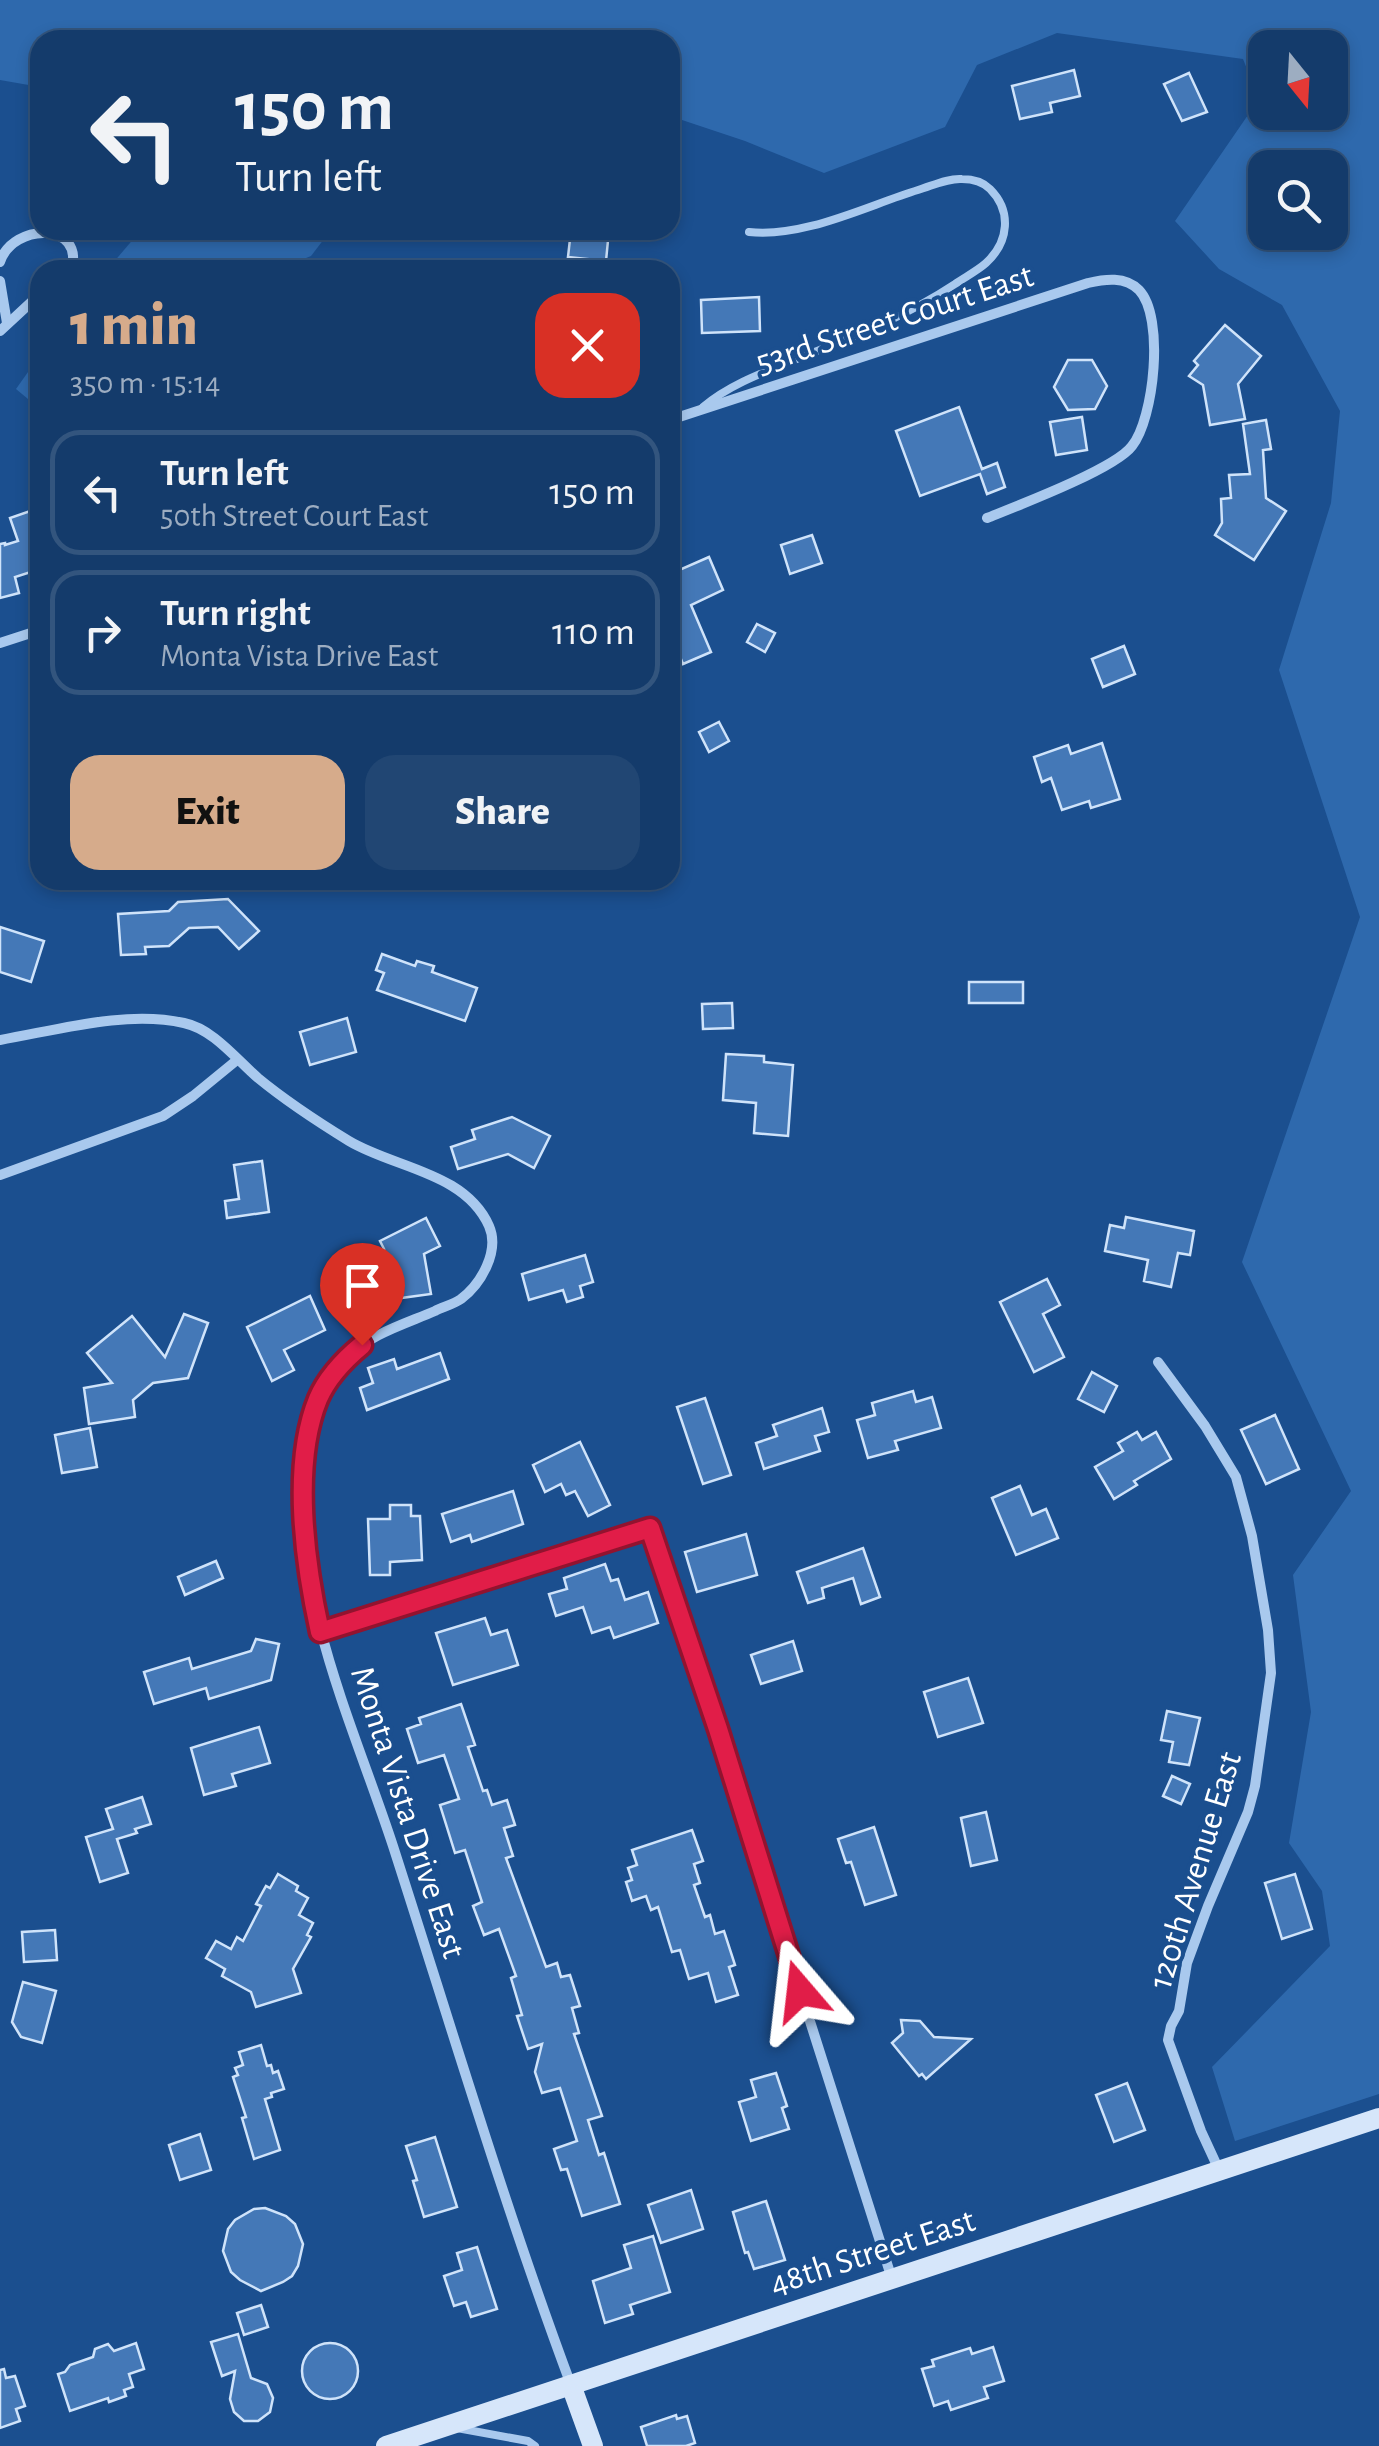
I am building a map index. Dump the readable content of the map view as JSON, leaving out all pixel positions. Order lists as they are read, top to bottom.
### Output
{
  "streets": {
    "street": [
      "53rd Street Court East",
      "Monta Vista Drive East",
      "120th Avenue East",
      "48th Street East"
    ]
  },
  "crossings": [
    ["Monta Vista Drive East", "48th Street East"],
    ["120th Avenue East", "48th Street East"]
  ],
  "north": "bottom",
  "page": {
    "turn": ["150 m", "Turn left"],
    "heading": ["1 min", "350 m · 15:14"],
    "list": [
      {
        "name": "Turn left",
        "note": "50th Street Court East",
        "value": "150 m"
      },
      {
        "name": "Turn right",
        "note": "Monta Vista Drive East",
        "value": "110 m"
      }
    ],
    "buttons": ["Exit", "Share"]
  }
}
